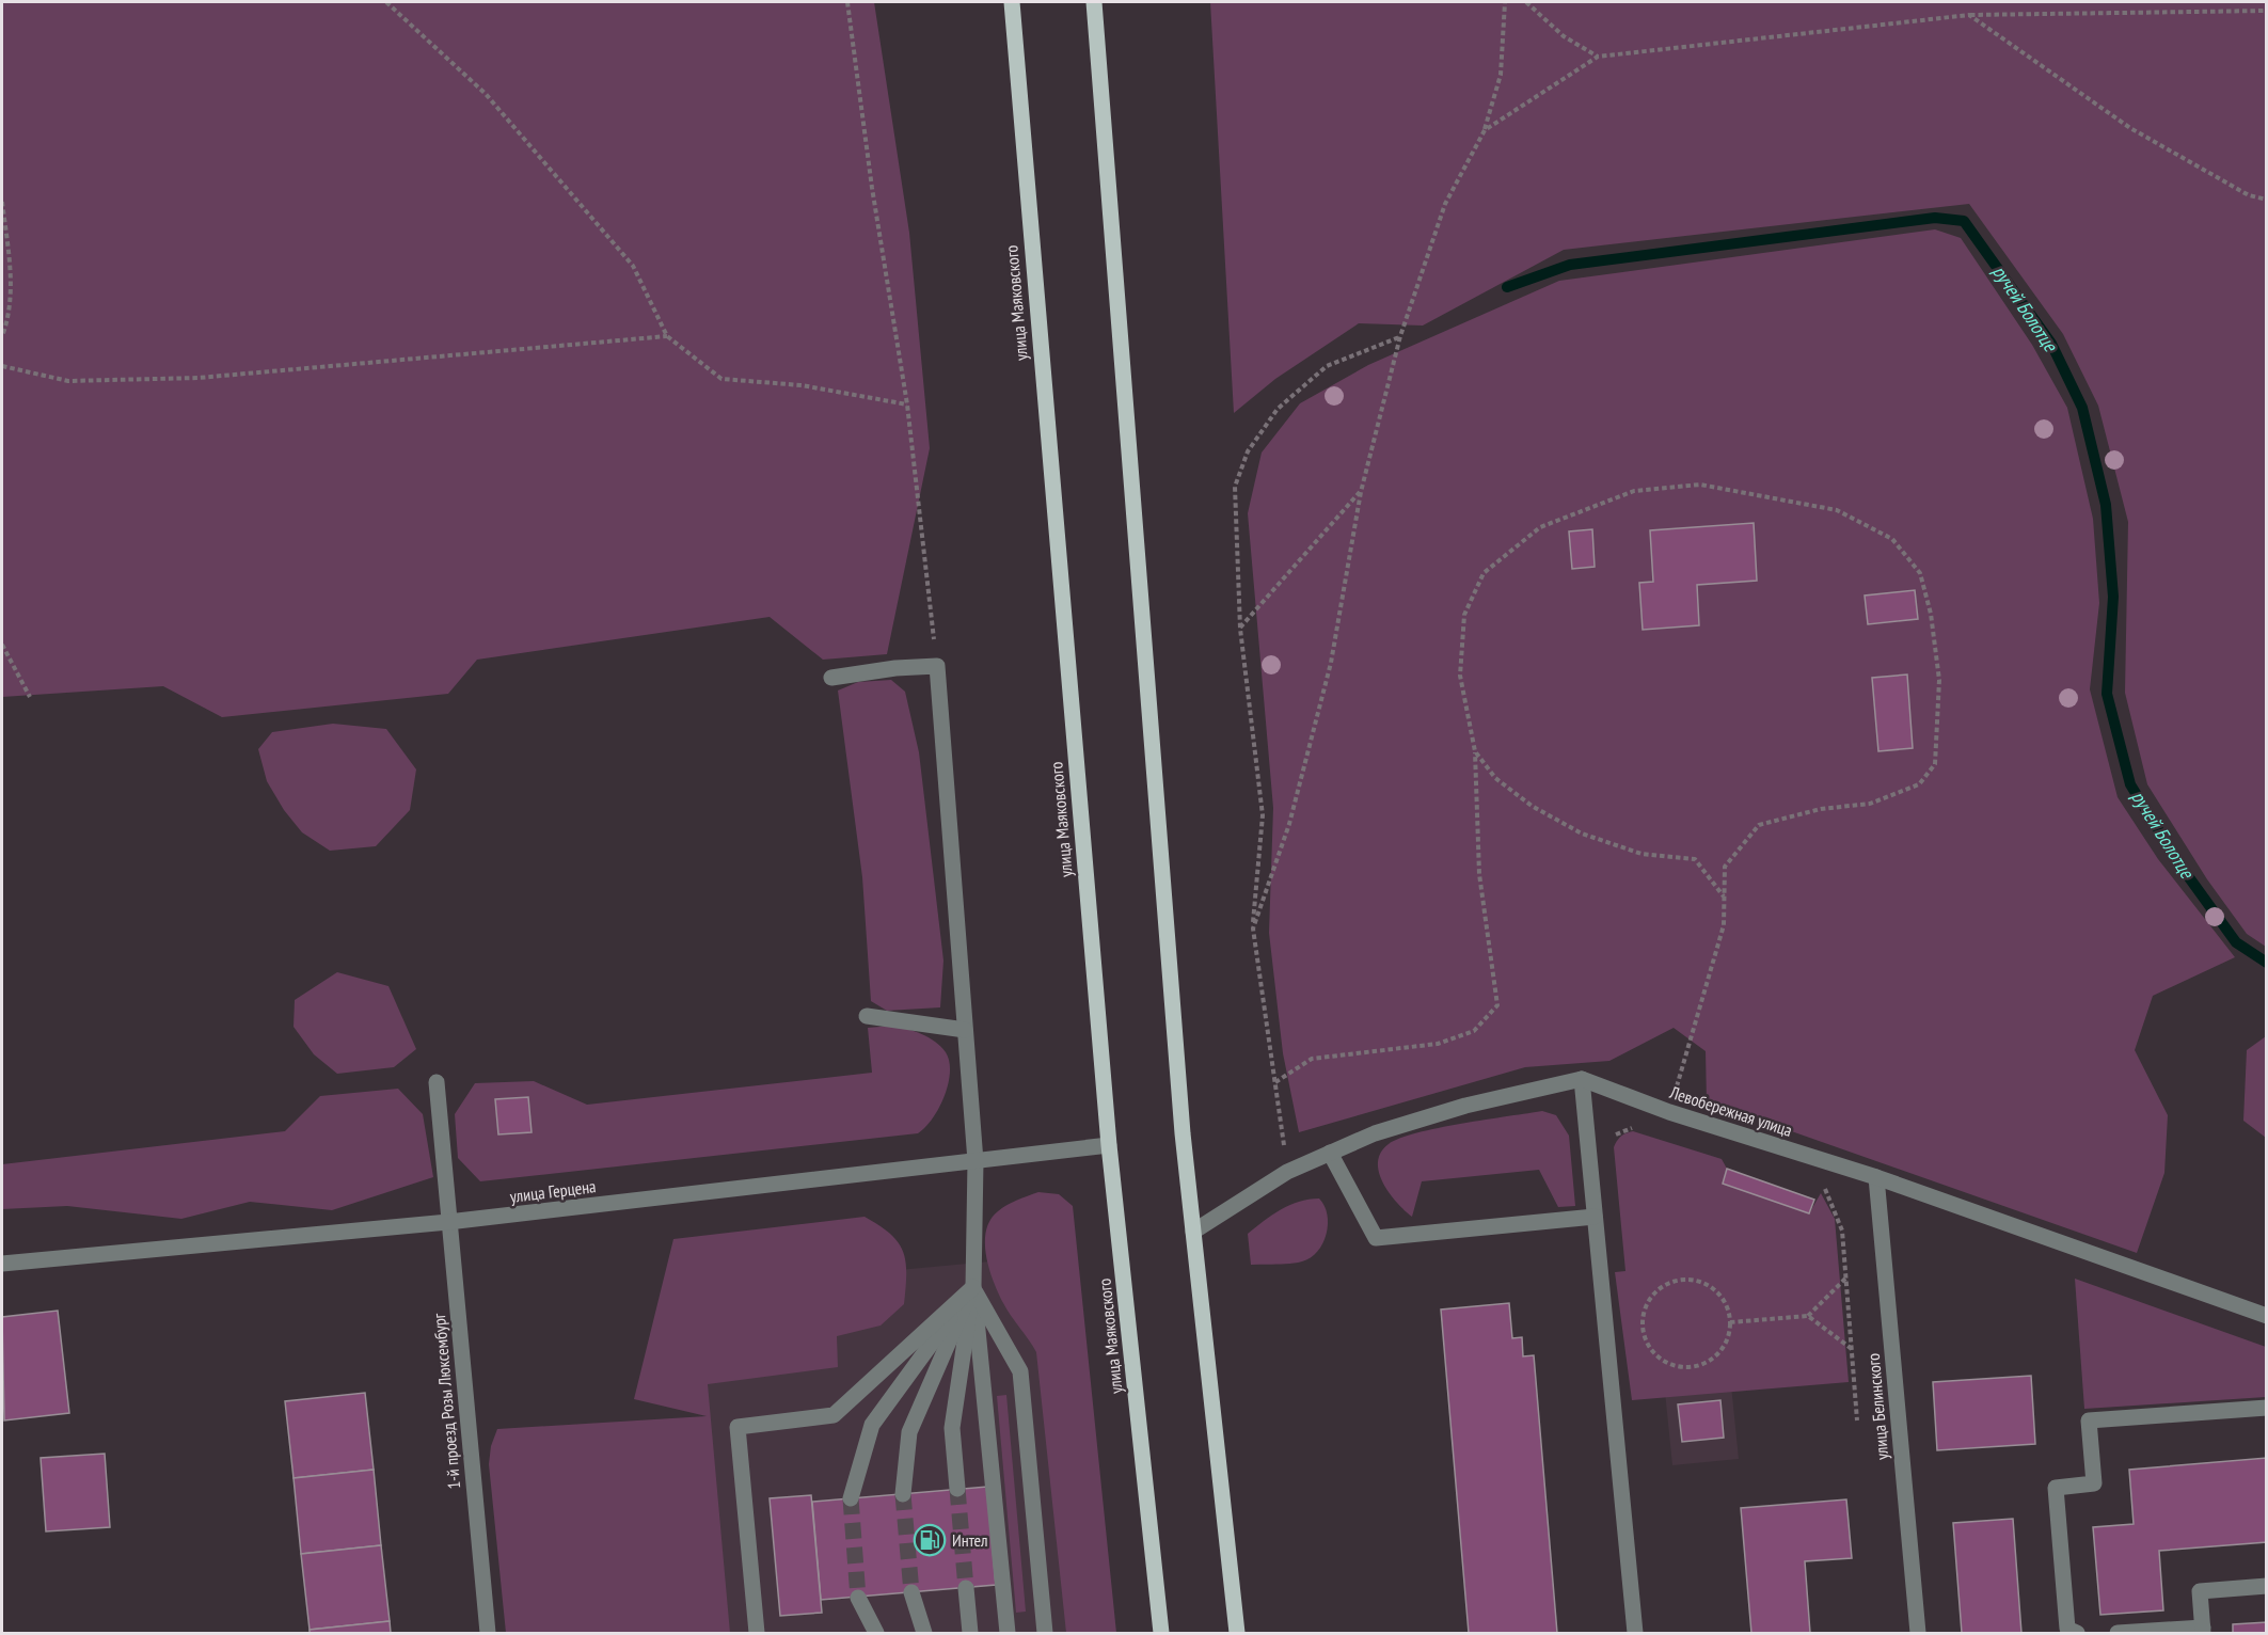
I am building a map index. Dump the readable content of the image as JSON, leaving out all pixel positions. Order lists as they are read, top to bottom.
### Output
{
  "streets": {
    "main road": ["улица Маяковского"],
    "street": [
      "Левобережная улица",
      "улица Герцена",
      "1-й проезд Розы Люксембург",
      "улица Белинского"
    ]
  },
  "crossings": [
    ["улица Маяковского", "улица Герцена"],
    ["Левобережная улица", "улица Белинского"],
    ["улица Герцена", "1-й проезд Розы Люксембург"]
  ],
  "water": ["ручей Болотце"],
  "places": {
    "fuel station": ["Интел"]
  }
}
